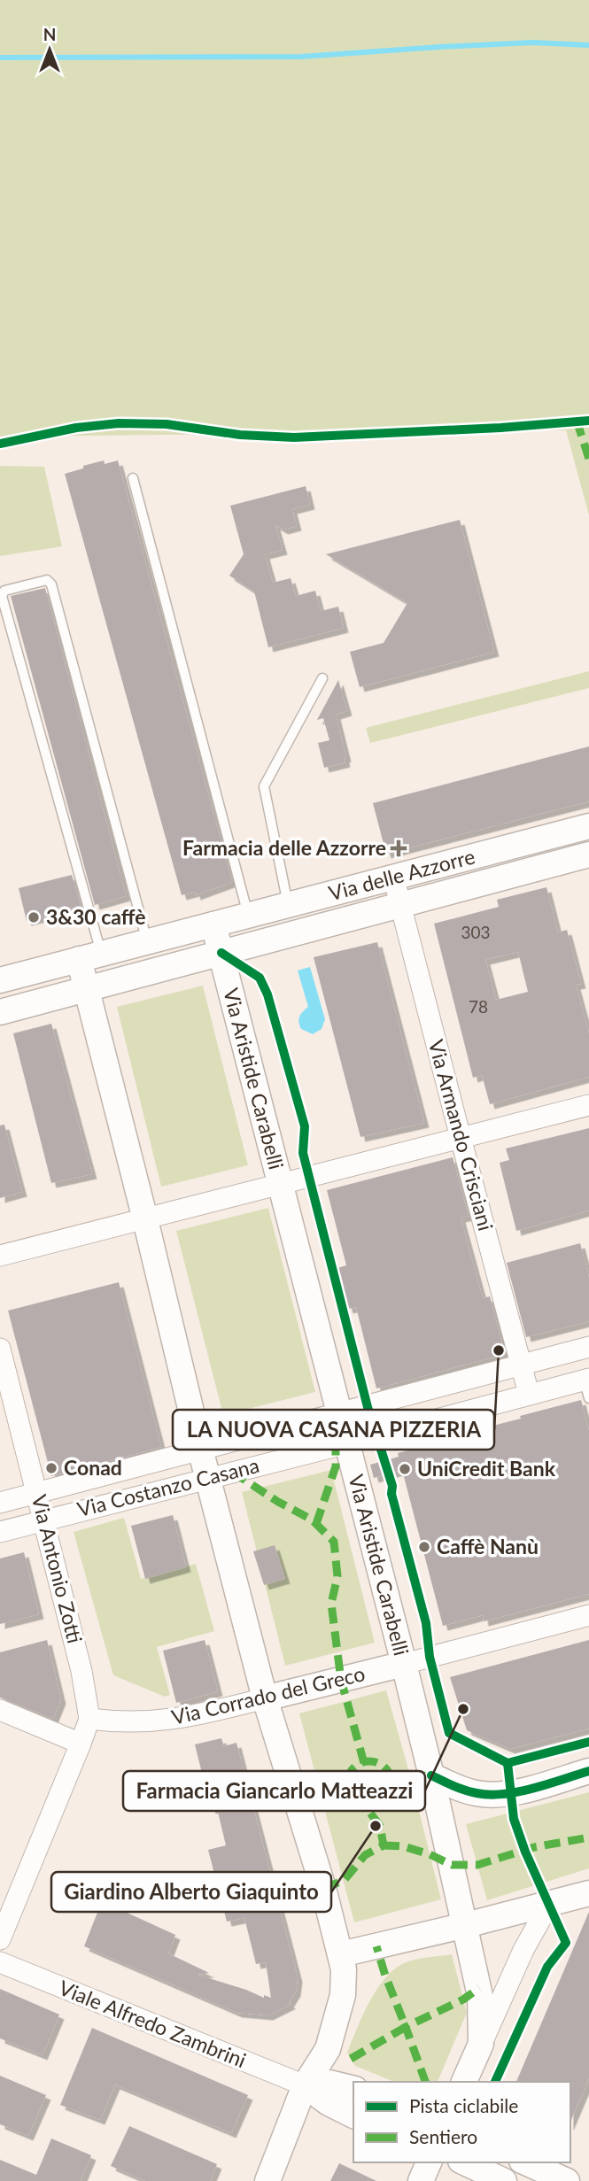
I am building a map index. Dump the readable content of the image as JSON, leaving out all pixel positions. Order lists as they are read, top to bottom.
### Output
{
  "streets": {
    "street": [
      "Via delle Azzorre",
      "Via Aristide Carabelli",
      "Via Armando Crisciani",
      "Via Costanzo Casana",
      "Via Antonio Zotti",
      "Via Corrado del Greco",
      "Viale Alfredo Zambrini"
    ]
  },
  "crossings": [
    ["Via delle Azzorre", "Via Aristide Carabelli"],
    ["Via delle Azzorre", "Via Armando Crisciani"],
    ["Via Aristide Carabelli", "Via Costanzo Casana"],
    ["Via Aristide Carabelli", "Via Corrado del Greco"],
    ["Via Armando Crisciani", "Via Costanzo Casana"],
    ["Via Costanzo Casana", "Via Antonio Zotti"],
    ["Via Antonio Zotti", "Via Corrado del Greco"]
  ],
  "places": {
    "health": ["Farmacia delle Azzorre"],
    "other": [
      "3&30 caffè",
      "LA NUOVA CASANA PIZZERIA",
      "Conad",
      "UniCredit Bank",
      "Caffè Nanù",
      "Farmacia Giancarlo Matteazzi",
      "Giardino Alberto Giaquinto"
    ]
  },
  "house_numbers": ["303", "78"],
  "legend": ["Pista ciclabile", "Sentiero"],
  "north": "top"
}
